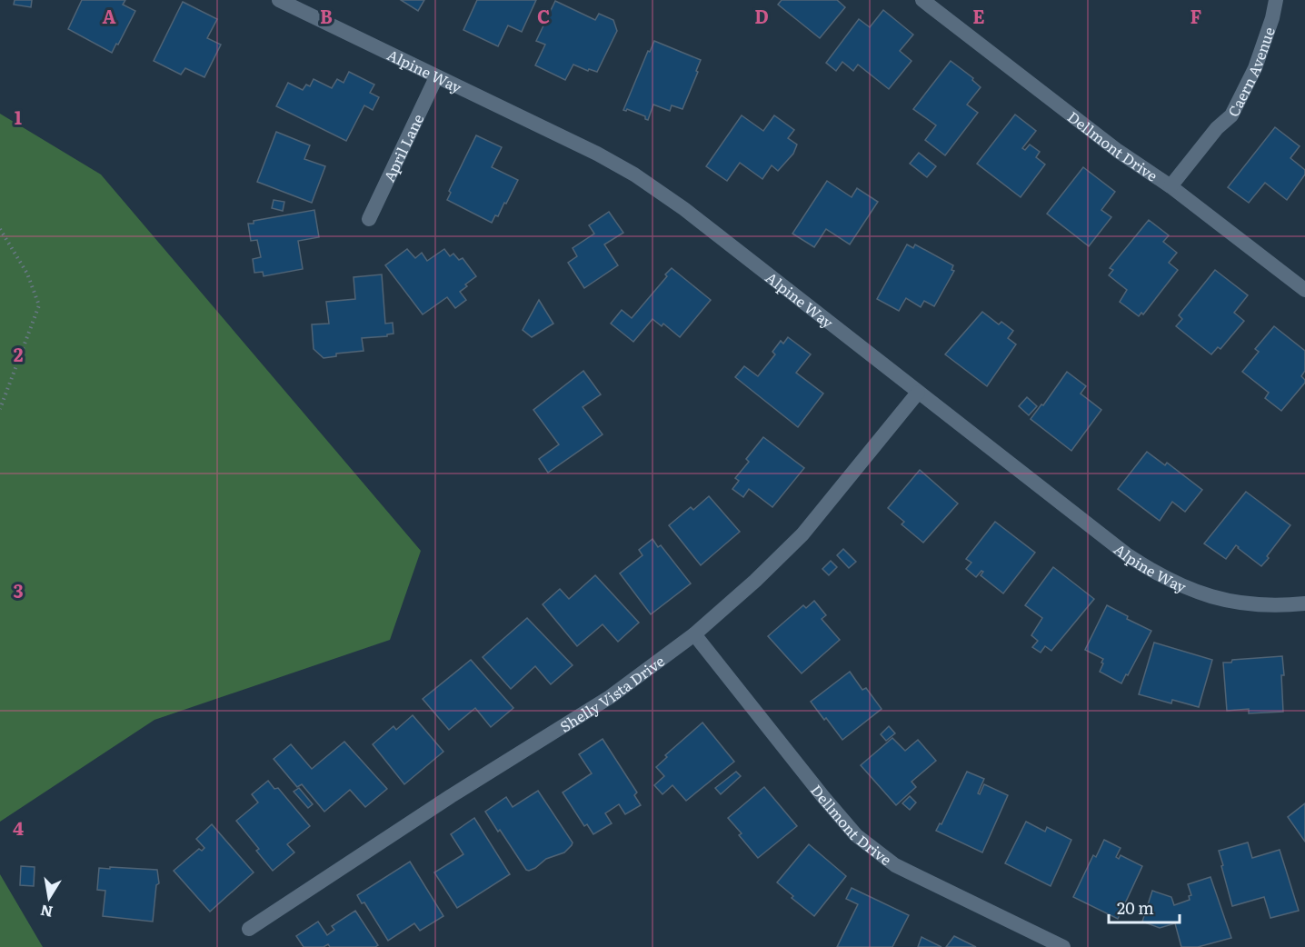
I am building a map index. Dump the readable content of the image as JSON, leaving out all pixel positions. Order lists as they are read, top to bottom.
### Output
{
  "streets": {
    "street": [
      "Caern Avenue",
      "Alpine Way",
      "Dellmont Drive",
      "April Lane",
      "Shelly Vista Drive"
    ]
  },
  "crossings": [
    ["Caern Avenue", "Dellmont Drive"],
    ["Alpine Way", "April Lane"],
    ["Alpine Way", "Shelly Vista Drive"],
    ["Dellmont Drive", "Shelly Vista Drive"]
  ],
  "scale_bar": "20 m",
  "north": "bottom",
  "grid": {
    "columns": [
      "A",
      "B",
      "C",
      "D",
      "E",
      "F"
    ],
    "rows": [
      "1",
      "2",
      "3",
      "4"
    ]
  }
}
